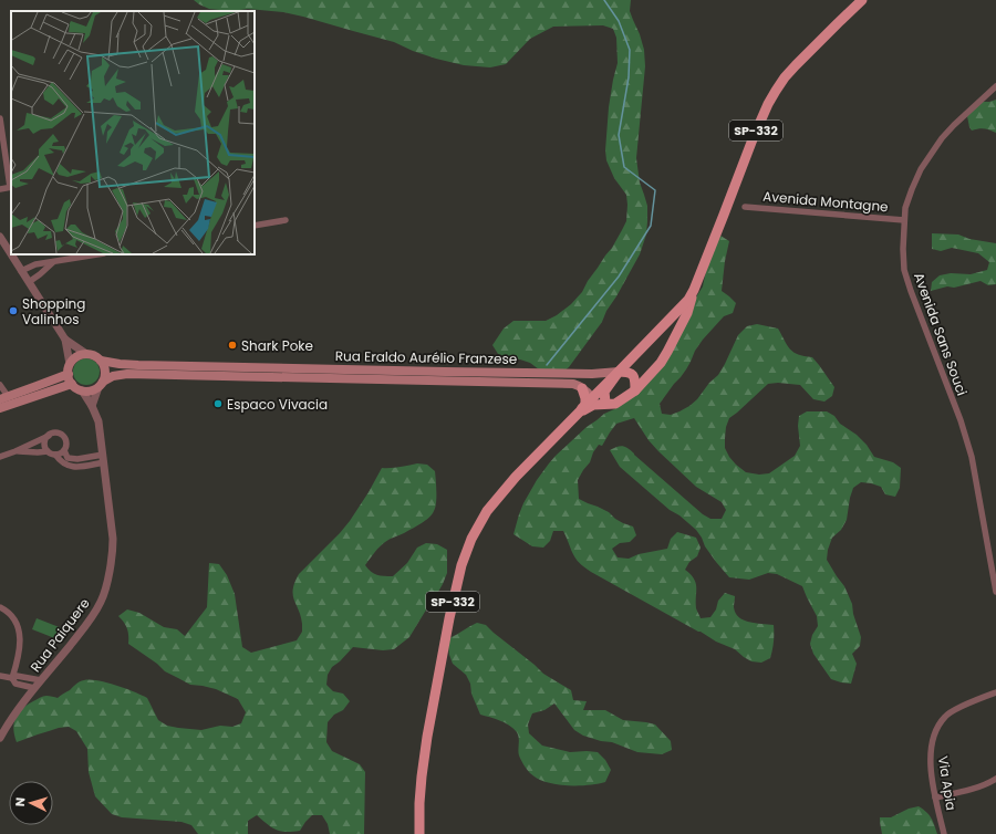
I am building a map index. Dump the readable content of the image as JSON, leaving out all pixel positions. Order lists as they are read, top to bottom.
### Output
{
  "streets": {
    "main road": ["SP-332", "Rua Eraldo Aurélio Franzese"],
    "street": [
      "Avenida Montagne",
      "Avenida Sans Souci",
      "Rua Paiquere",
      "Via Apia"
    ]
  },
  "crossings": [
    ["SP-332", "Rua Eraldo Aurélio Franzese"],
    ["Avenida Montagne", "Avenida Sans Souci"],
    ["Rua Eraldo Aurélio Franzese", "Rua Paiquere"]
  ],
  "places": ["Shopping Valinhos", "Shark Poke", "Espaco Vivacia"],
  "north": "left"
}
